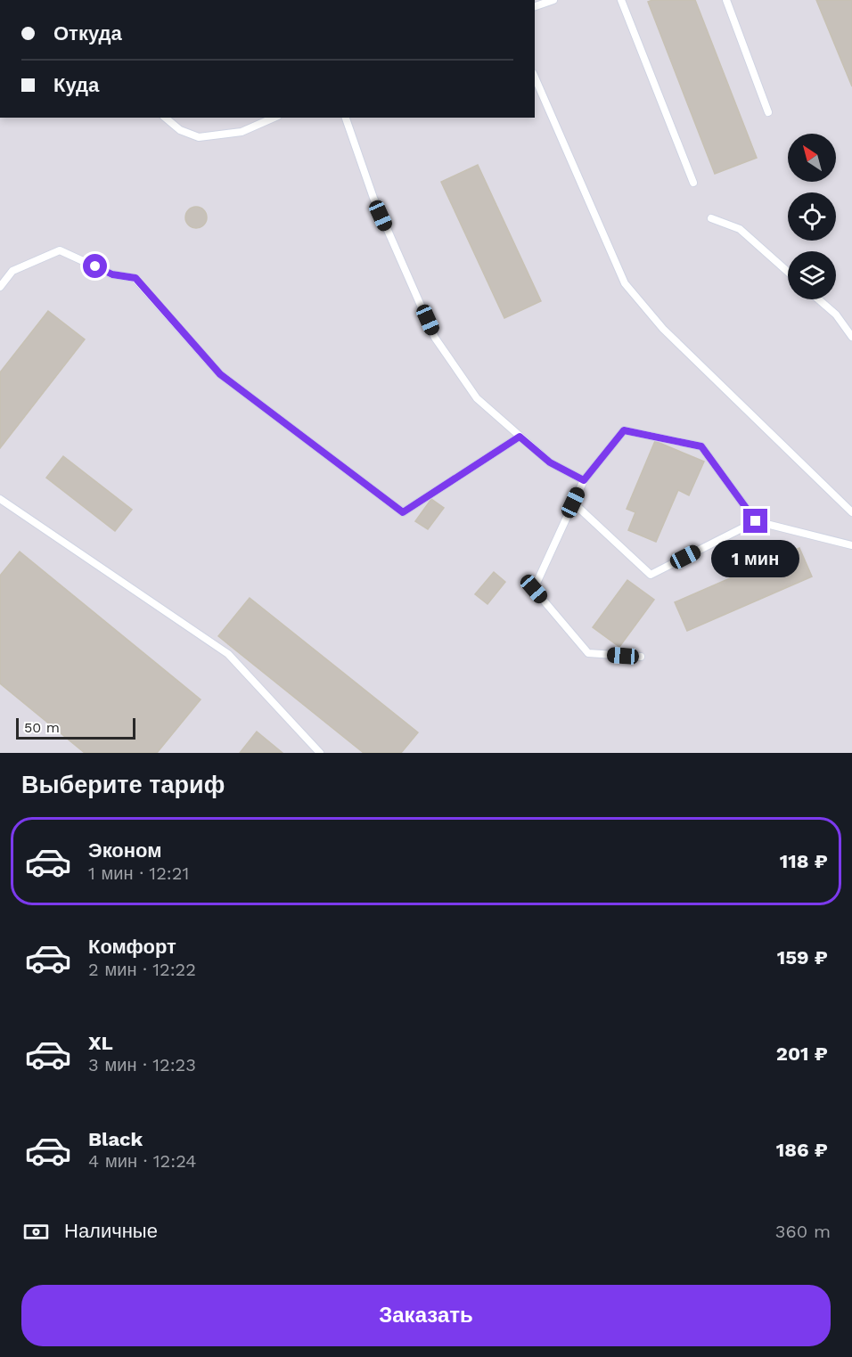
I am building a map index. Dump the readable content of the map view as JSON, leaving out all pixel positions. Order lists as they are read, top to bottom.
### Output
{
  "scale_bar": "50 m",
  "north": "top left",
  "page": {
    "banner": ["Откуда", "Куда"],
    "bubble": "1 мин",
    "scale": "50 m",
    "heading": "Выберите тариф",
    "list": [
      {
        "name": "Эконом",
        "note": "1 мин · 12:21",
        "value": "118 ₽"
      },
      {
        "name": "Комфорт",
        "note": "2 мин · 12:22",
        "value": "159 ₽"
      },
      {
        "name": "XL",
        "note": "3 мин · 12:23",
        "value": "201 ₽"
      },
      {
        "name": "Black",
        "note": "4 мин · 12:24",
        "value": "186 ₽"
      }
    ],
    "pay": ["Наличные", "360 m"],
    "buttons": "Заказать"
  }
}
